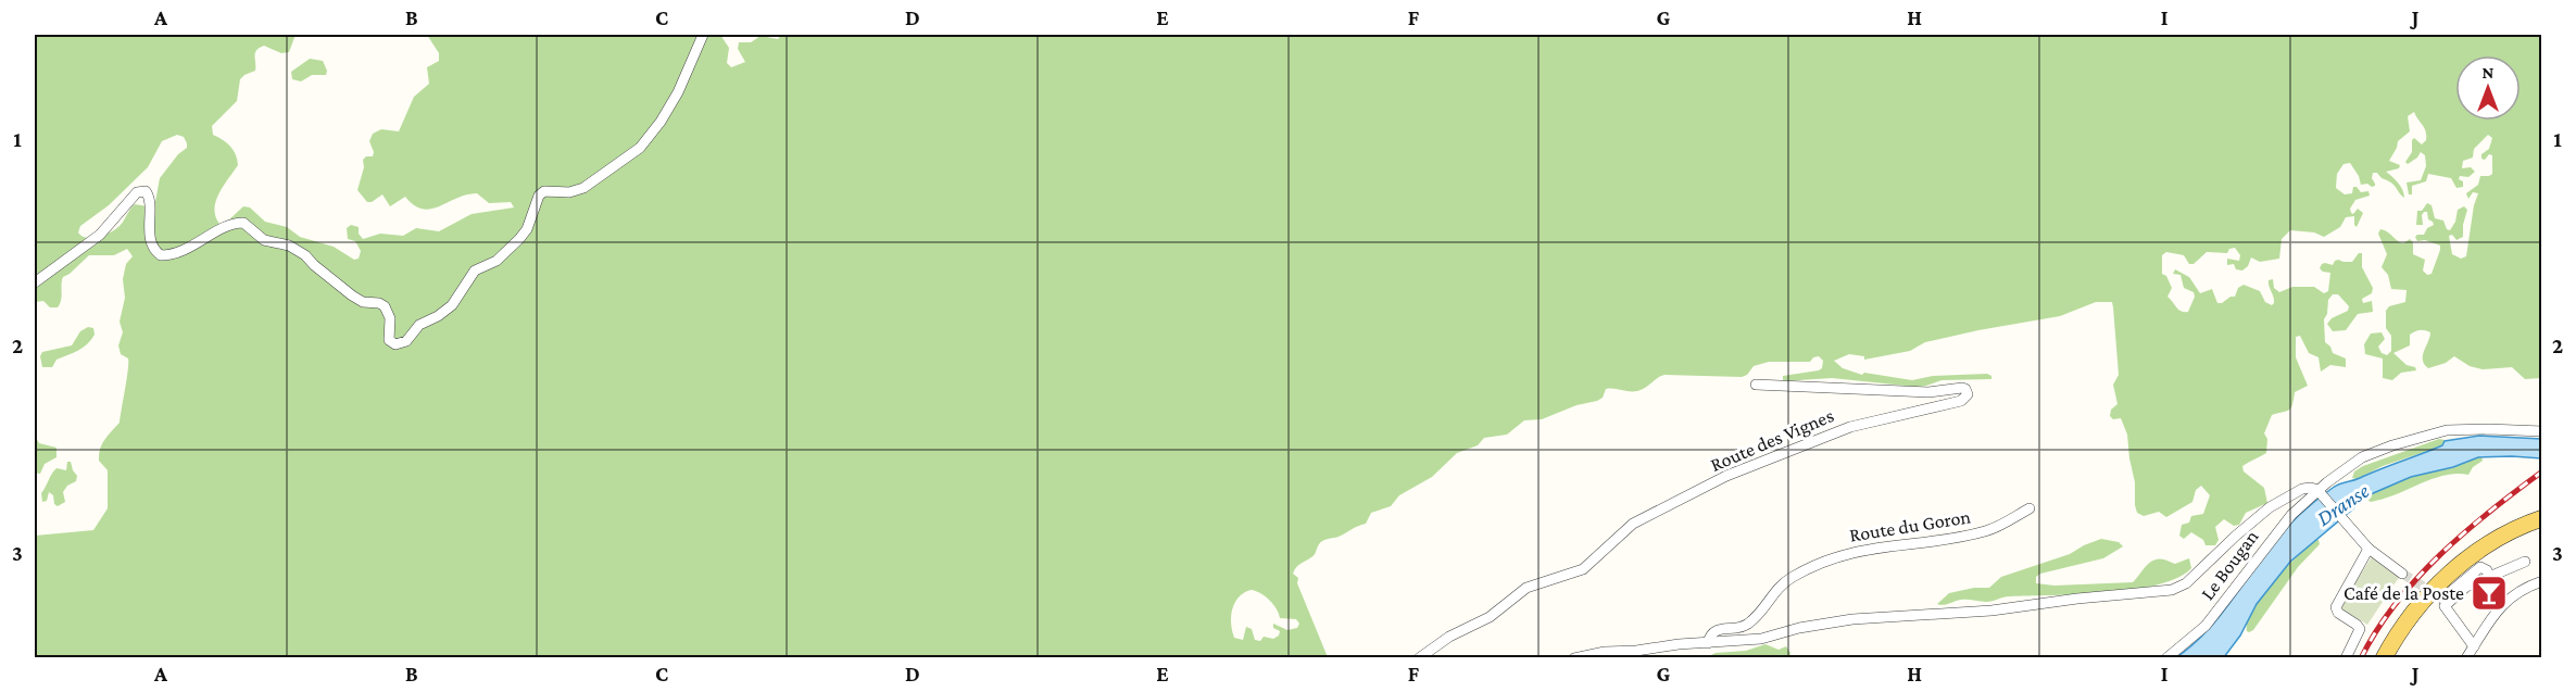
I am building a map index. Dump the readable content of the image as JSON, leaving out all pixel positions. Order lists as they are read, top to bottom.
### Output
{
  "streets": {
    "street": ["Route des Vignes", "Route du Goron", "Le Bougan"]
  },
  "water": ["Dranse"],
  "places": {
    "bar": ["Café de la Poste"]
  },
  "north": "top",
  "grid": {
    "columns": [
      "A",
      "B",
      "C",
      "D",
      "E",
      "F",
      "G",
      "H",
      "I",
      "J"
    ],
    "rows": ["1", "2", "3"]
  }
}
